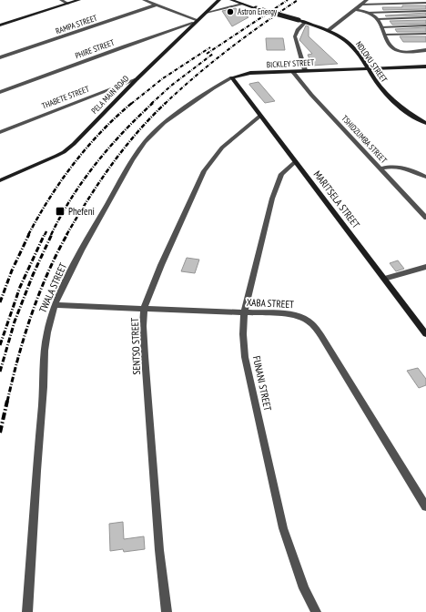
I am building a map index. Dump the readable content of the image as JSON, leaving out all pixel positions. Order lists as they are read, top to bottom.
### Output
{
  "streets": {
    "street": [
      "RAMPA STREET",
      "PHIRE STREET",
      "NDLOVU STREET",
      "BICKLEY STREET",
      "PELA MAIN ROAD",
      "THABETE STREET",
      "TSHIDZUMBA STREET",
      "MARITSELA STREET",
      "TWALA STREET",
      "XABA STREET",
      "SENTSO STREET",
      "FUNANI STREET"
    ]
  },
  "crossings": [
    ["PHIRE STREET", "PELA MAIN ROAD"],
    ["NDLOVU STREET", "BICKLEY STREET"],
    ["BICKLEY STREET", "TSHIDZUMBA STREET"],
    ["BICKLEY STREET", "MARITSELA STREET"],
    ["BICKLEY STREET", "TWALA STREET"],
    ["PELA MAIN ROAD", "THABETE STREET"],
    ["MARITSELA STREET", "TWALA STREET"],
    ["MARITSELA STREET", "SENTSO STREET"],
    ["MARITSELA STREET", "FUNANI STREET"],
    ["TWALA STREET", "XABA STREET"],
    ["XABA STREET", "SENTSO STREET"],
    ["XABA STREET", "FUNANI STREET"]
  ],
  "places": {
    "other": ["Astron Energy"],
    "transit": ["Phefeni"]
  }
}
